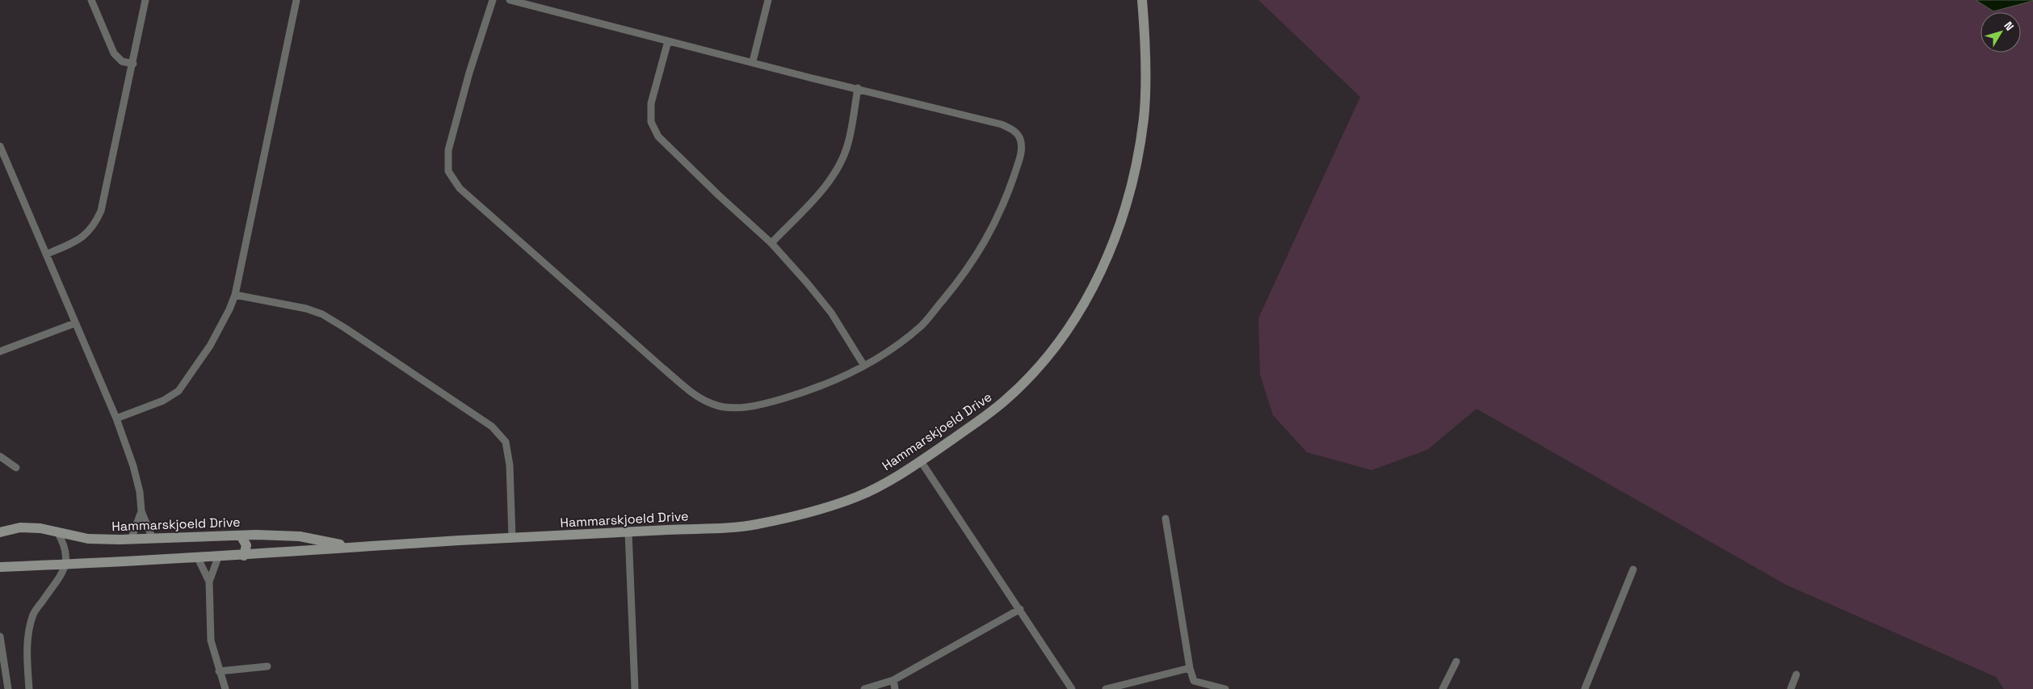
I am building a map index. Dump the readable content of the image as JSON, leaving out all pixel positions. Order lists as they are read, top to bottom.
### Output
{
  "streets": {
    "main road": ["Hammarskjoeld Drive"]
  },
  "north": "top right"
}
